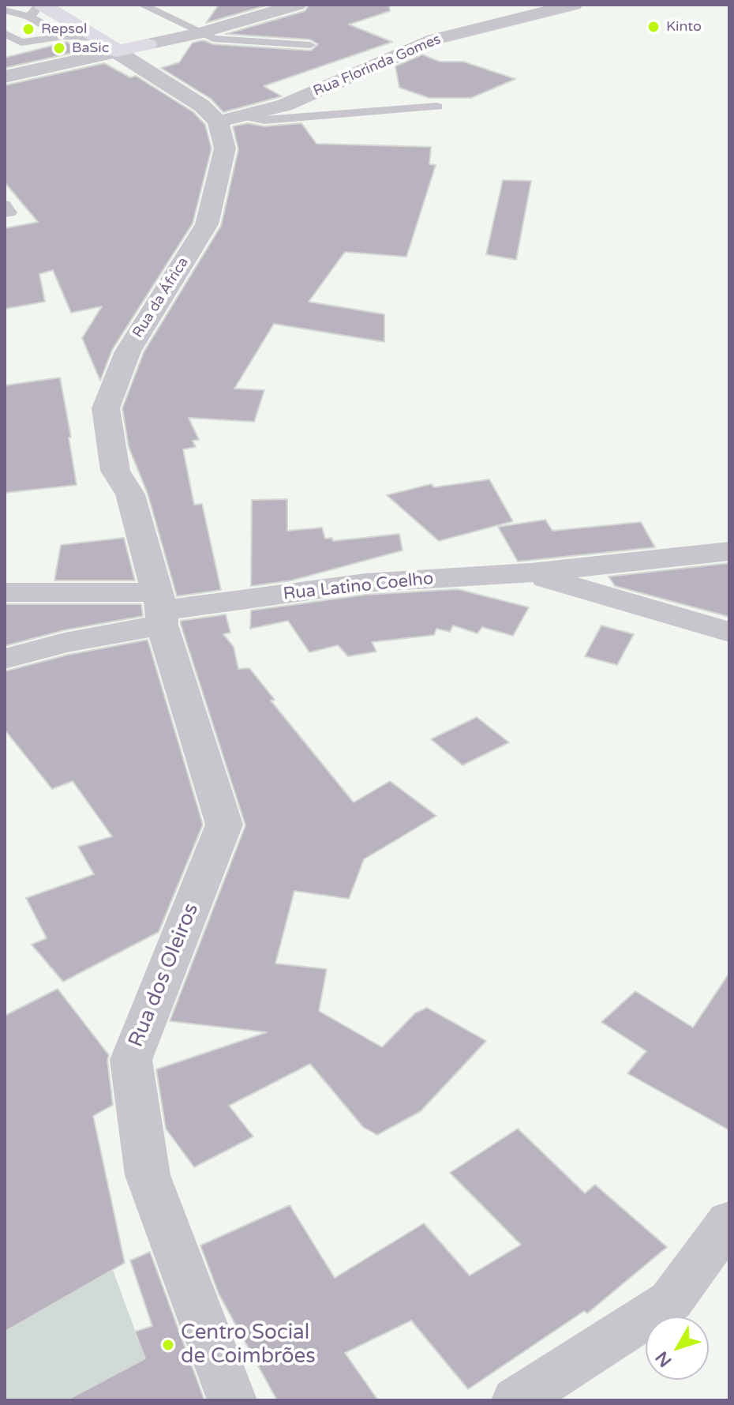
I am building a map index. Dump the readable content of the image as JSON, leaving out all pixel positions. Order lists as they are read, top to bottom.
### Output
{
  "streets": {
    "street": [
      "Rua Florinda Gomes",
      "Rua da África",
      "Rua Latino Coelho",
      "Rua dos Oleiros"
    ]
  },
  "crossings": [
    ["Rua Florinda Gomes", "Rua da África"],
    ["Rua da África", "Rua Latino Coelho"],
    ["Rua da África", "Rua dos Oleiros"],
    ["Rua Latino Coelho", "Rua dos Oleiros"]
  ],
  "places": [
    "Kinto",
    "Repsol",
    "BaSic",
    "Centro Social de Coimbrões"
  ],
  "north": "bottom left"
}
